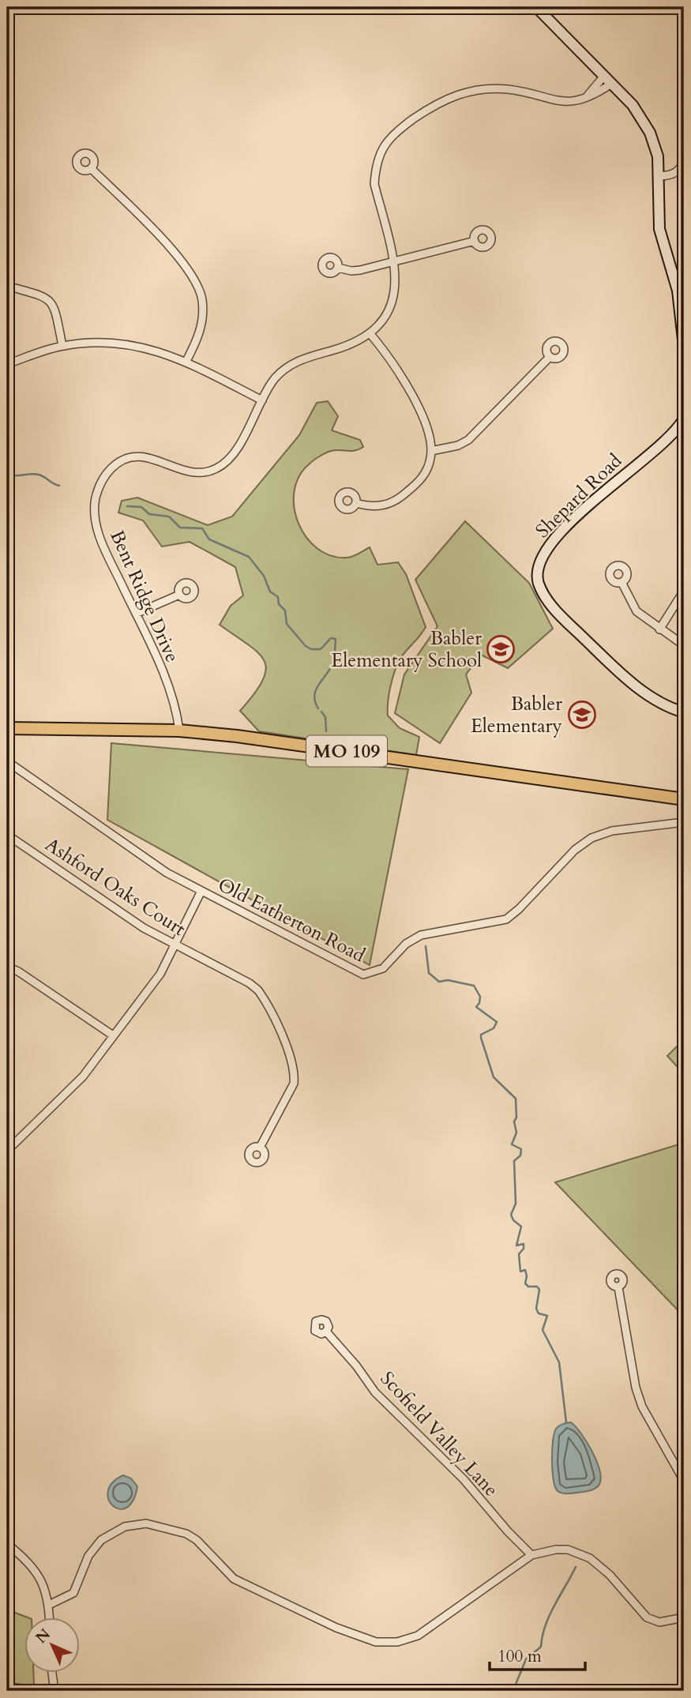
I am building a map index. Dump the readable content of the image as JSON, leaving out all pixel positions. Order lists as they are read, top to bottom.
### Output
{
  "streets": {
    "main road": ["MO 109"],
    "street": [
      "Shepard Road",
      "Bent Ridge Drive",
      "Ashford Oaks Court",
      "Old Eatherton Road",
      "Scofield Valley Lane"
    ]
  },
  "crossings": [
    ["Bent Ridge Drive", "MO 109"]
  ],
  "places": {
    "school or university": ["Babler Elementary School", "Babler Elementary"]
  },
  "scale_bar": "100 m",
  "north": "top left"
}
